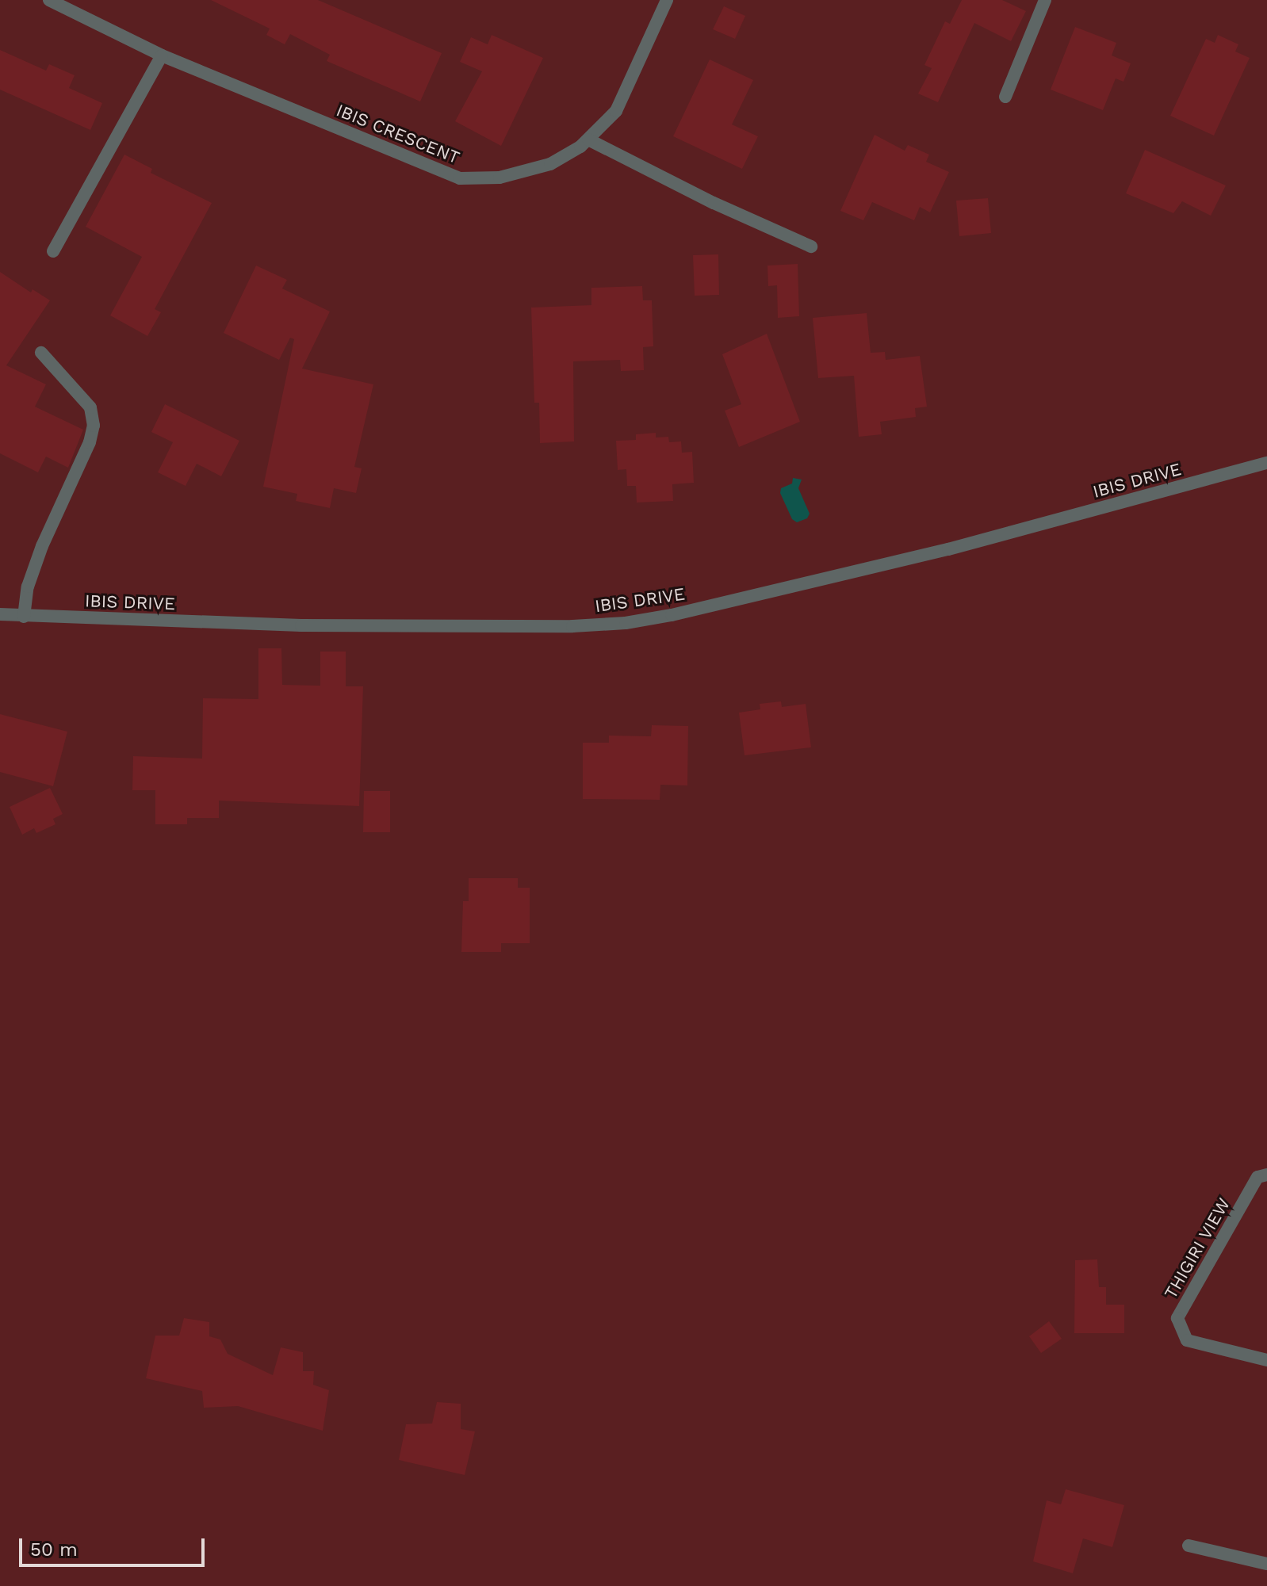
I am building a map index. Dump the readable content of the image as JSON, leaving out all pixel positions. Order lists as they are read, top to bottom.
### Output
{
  "streets": {
    "street": ["IBIS CRESCENT", "IBIS DRIVE", "THIGIRI VIEW"]
  },
  "scale_bar": "50 m"
}
